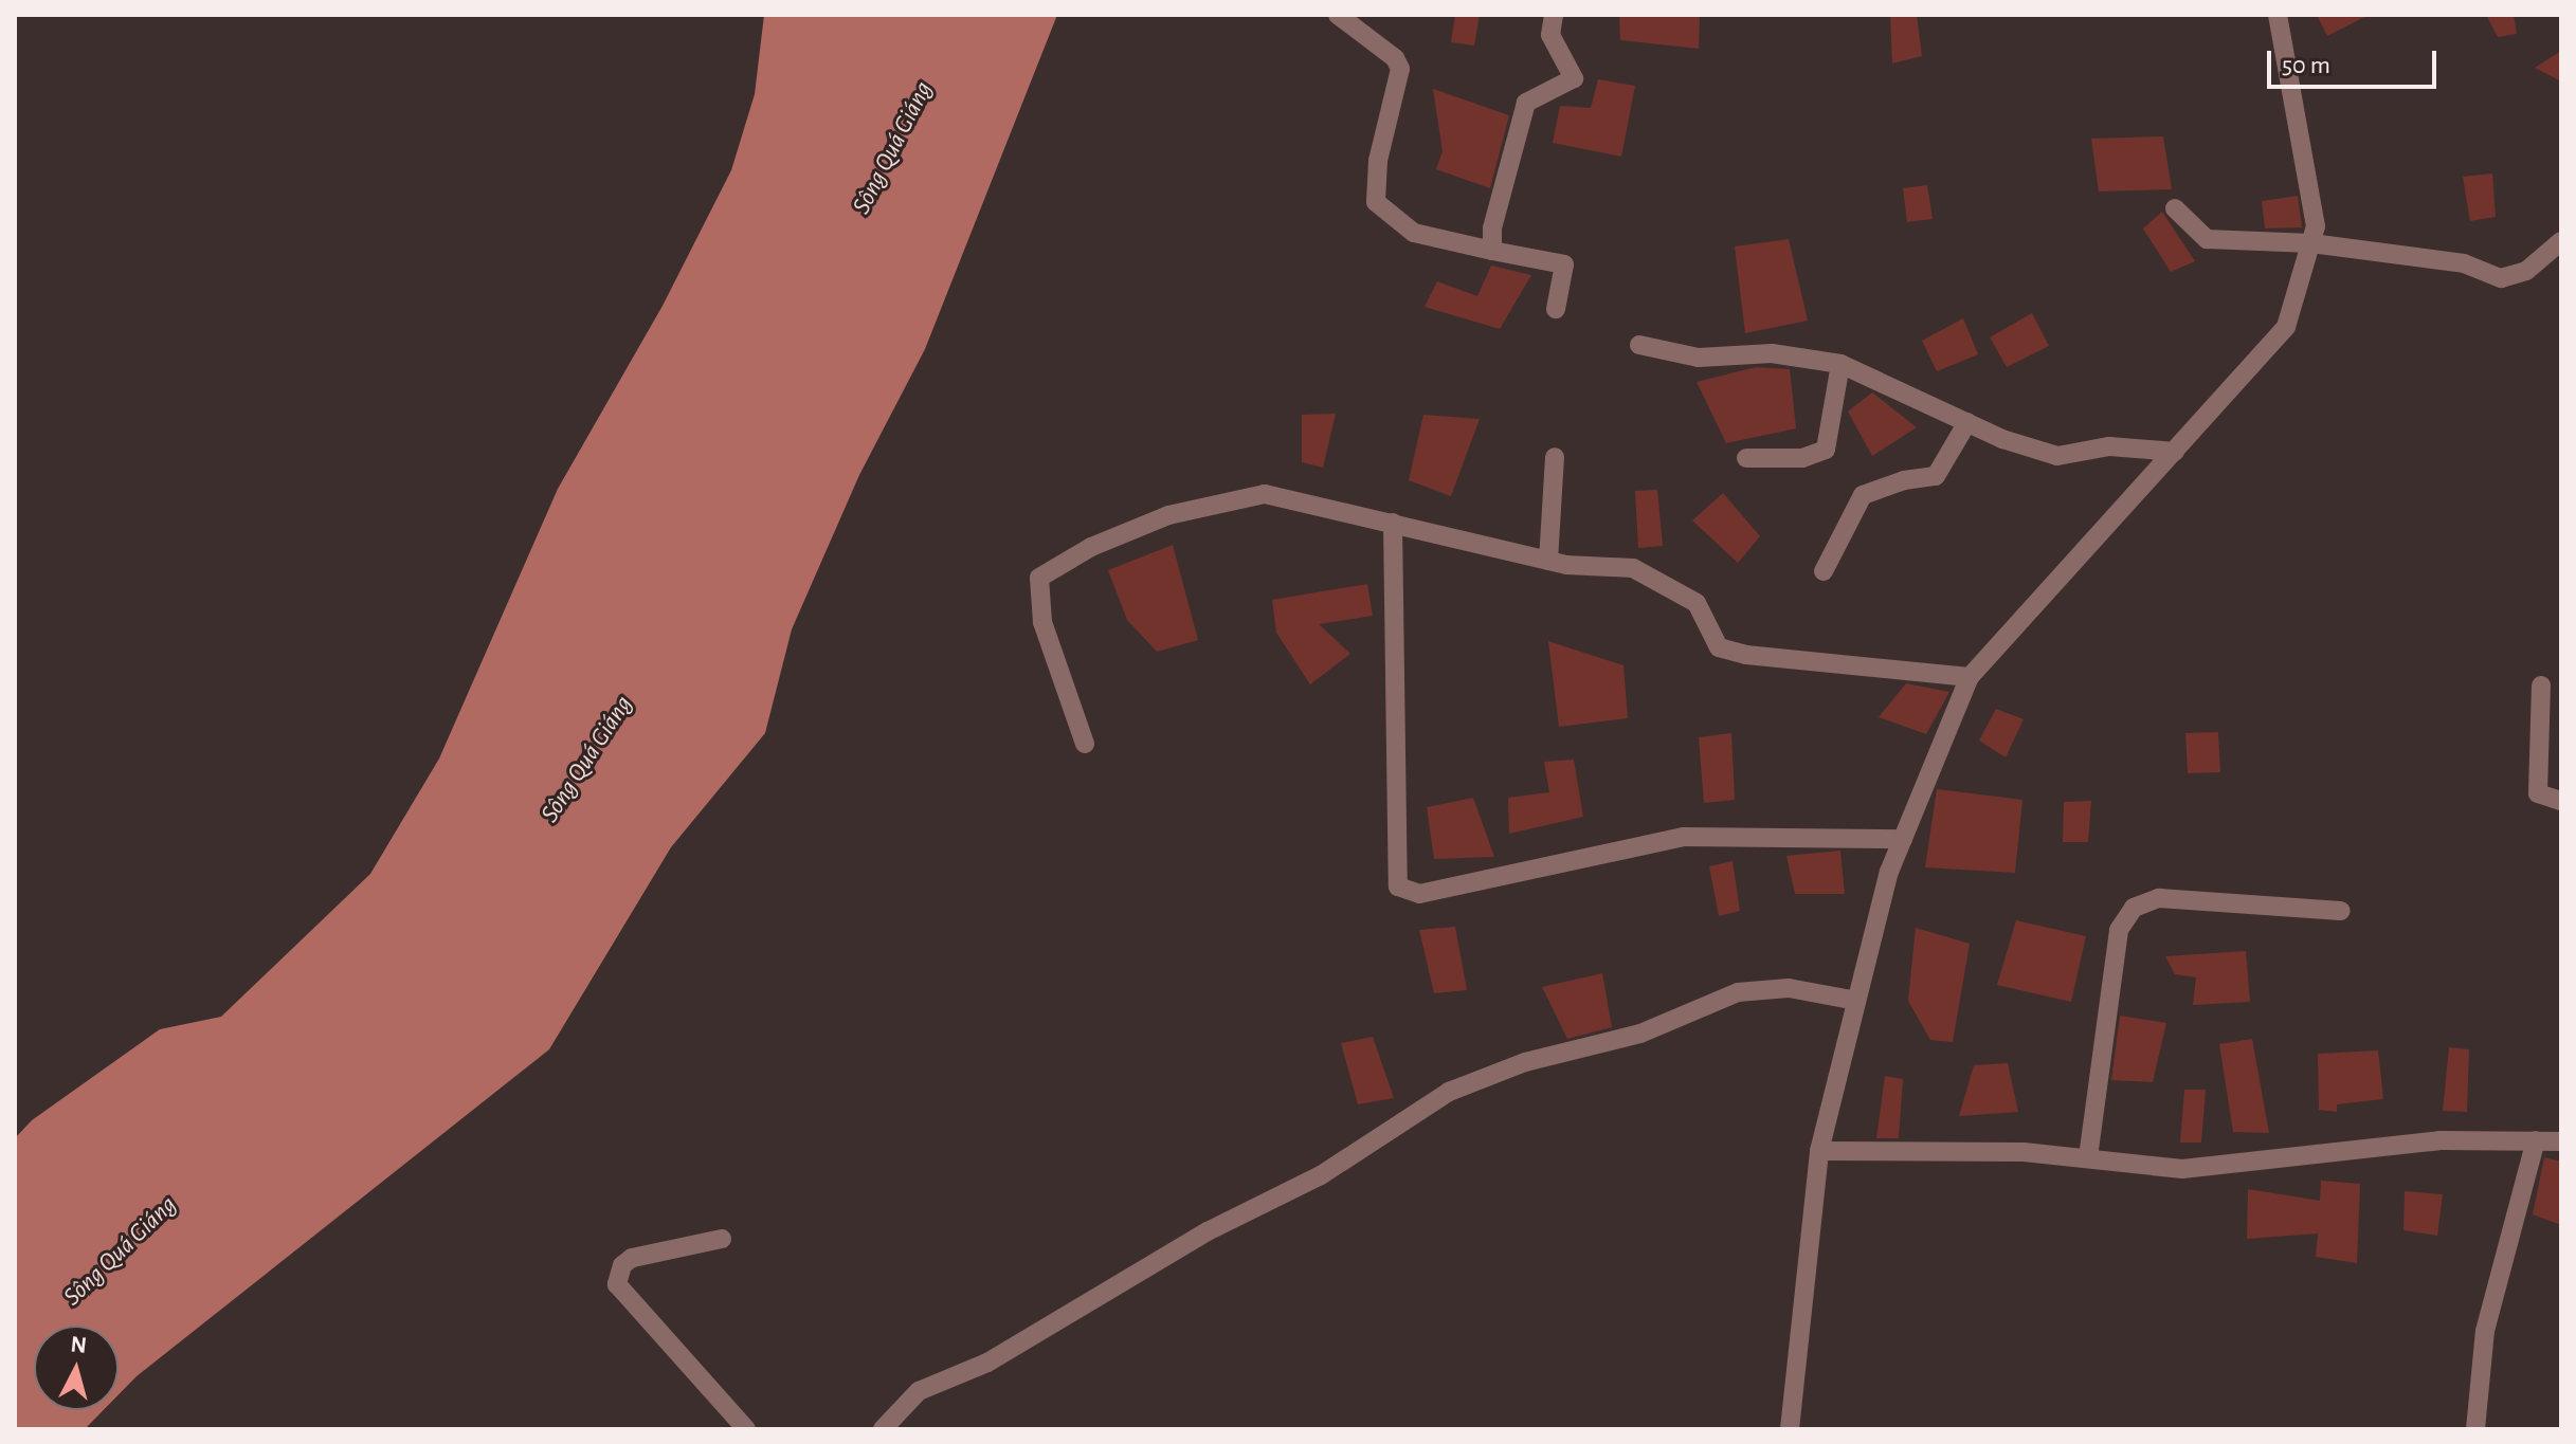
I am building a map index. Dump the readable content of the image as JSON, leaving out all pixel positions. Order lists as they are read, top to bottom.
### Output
{
  "water": ["Sông Quá Giáng"],
  "scale_bar": "50 m",
  "north": "top"
}
